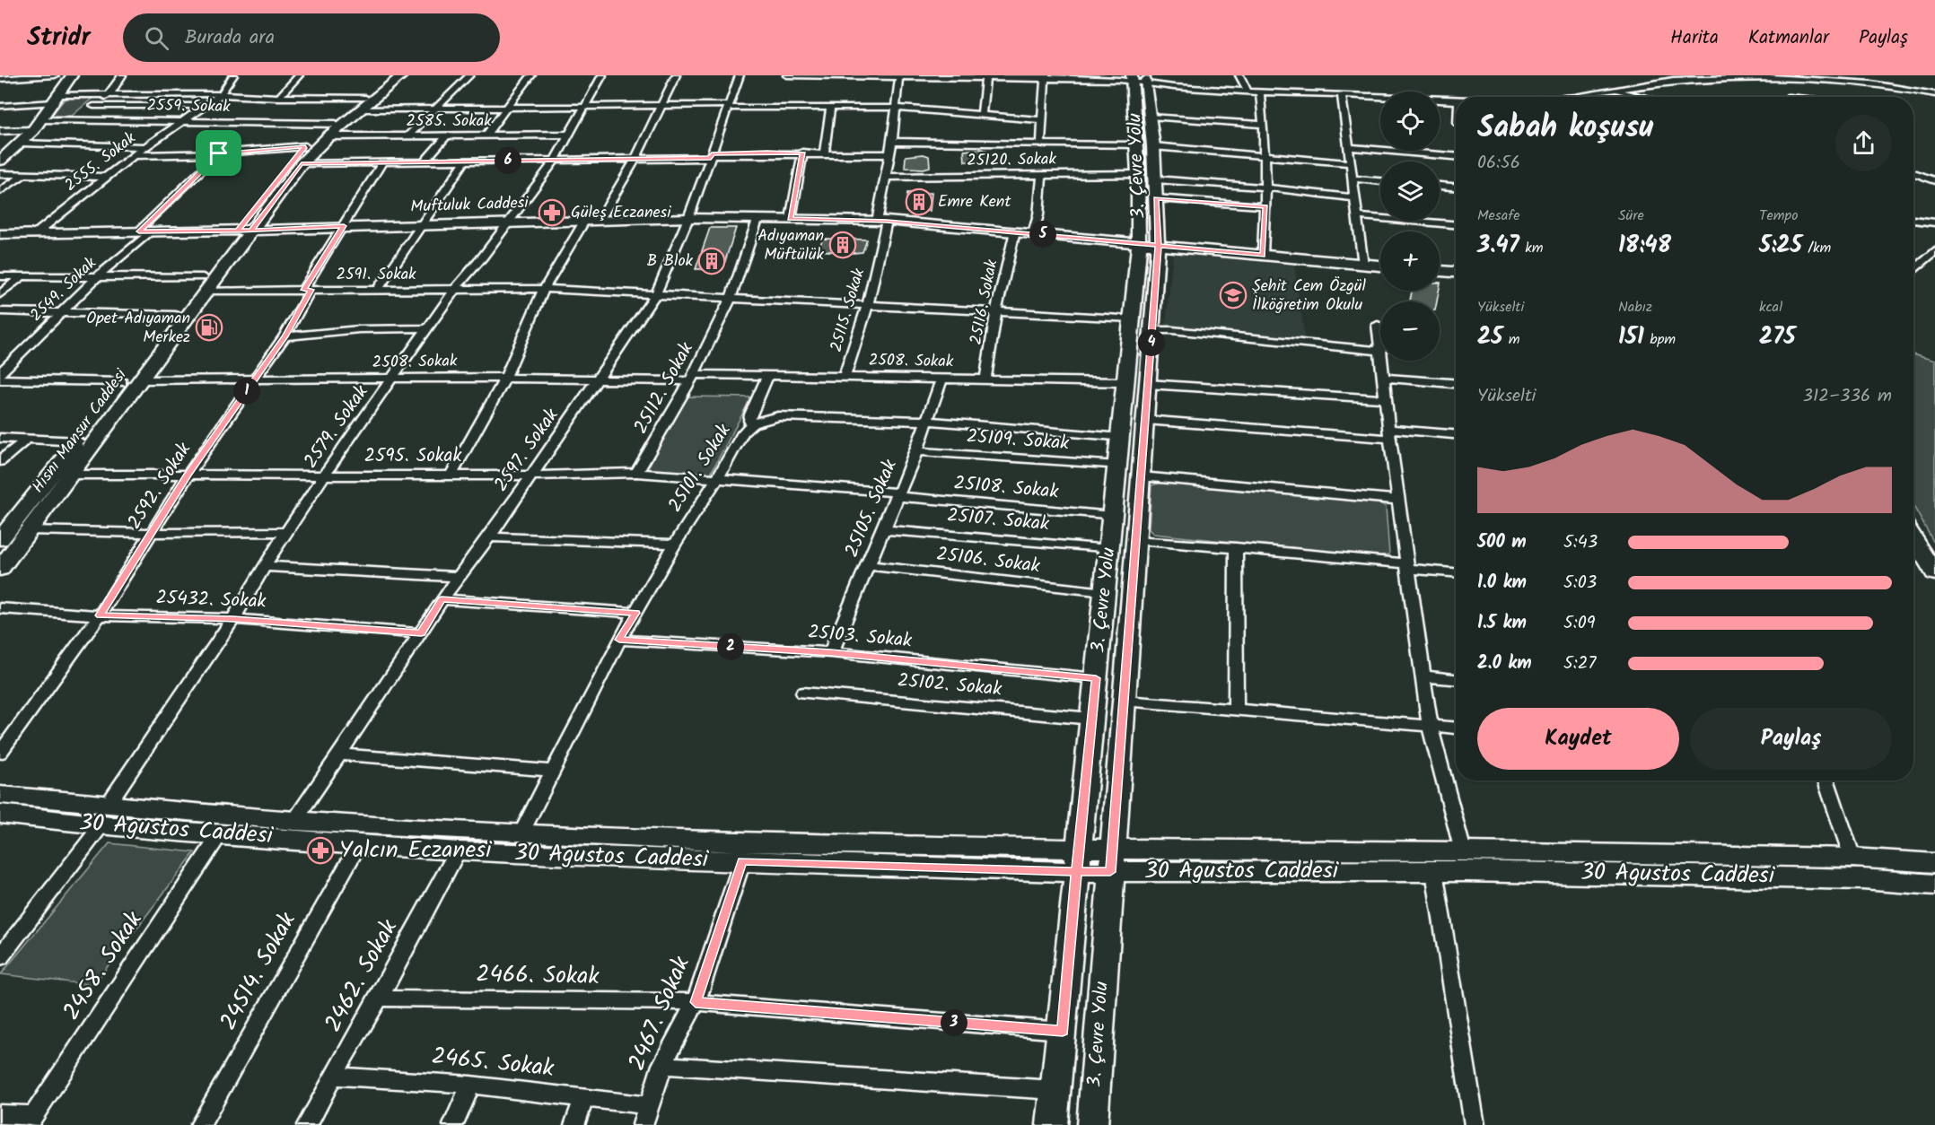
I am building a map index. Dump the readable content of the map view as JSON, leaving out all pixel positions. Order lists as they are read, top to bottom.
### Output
{
  "streets": {
    "main road": [
      "3. Çevre Yolu",
      "Muftuluk Caddesi",
      "Hısnı Mansur Caddesi",
      "30 Agustos Caddesi"
    ],
    "street": [
      "2559. Sokak",
      "2585. Sokak",
      "25120. Sokak",
      "2555. Sokak",
      "2591. Sokak",
      "2549. Sokak",
      "25116. Sokak",
      "25115. Sokak",
      "2508. Sokak",
      "25112. Sokak",
      "2579. Sokak",
      "25109. Sokak",
      "2597. Sokak",
      "2595. Sokak",
      "25101. Sokak",
      "2592. Sokak",
      "25108. Sokak",
      "25105. Sokak",
      "25107. Sokak",
      "25106. Sokak",
      "25432. Sokak",
      "25103. Sokak",
      "25102. Sokak",
      "2458. Sokak",
      "24514. Sokak",
      "2462. Sokak",
      "2466. Sokak",
      "2467. Sokak",
      "2465. Sokak"
    ]
  },
  "crossings": [
    ["2559. Sokak", "2585. Sokak"],
    ["2559. Sokak", "2555. Sokak"],
    ["2559. Sokak", "Hısnı Mansur Caddesi"],
    ["2585. Sokak", "2579. Sokak"],
    ["2585. Sokak", "Hısnı Mansur Caddesi"],
    ["25120. Sokak", "3. Çevre Yolu"],
    ["25120. Sokak", "25115. Sokak"],
    ["2555. Sokak", "Muftuluk Caddesi"],
    ["3. Çevre Yolu", "Muftuluk Caddesi"],
    ["3. Çevre Yolu", "2591. Sokak"],
    ["3. Çevre Yolu", "2508. Sokak"],
    ["3. Çevre Yolu", "25109. Sokak"],
    ["3. Çevre Yolu", "25101. Sokak"],
    ["3. Çevre Yolu", "25108. Sokak"],
    ["3. Çevre Yolu", "25107. Sokak"],
    ["3. Çevre Yolu", "25106. Sokak"],
    ["3. Çevre Yolu", "25103. Sokak"],
    ["3. Çevre Yolu", "25102. Sokak"],
    ["3. Çevre Yolu", "30 Agustos Caddesi"],
    ["3. Çevre Yolu", "2466. Sokak"],
    ["Muftuluk Caddesi", "2549. Sokak"],
    ["Muftuluk Caddesi", "25116. Sokak"],
    ["Muftuluk Caddesi", "25115. Sokak"],
    ["Muftuluk Caddesi", "25112. Sokak"],
    ["Muftuluk Caddesi", "2579. Sokak"],
    ["Muftuluk Caddesi", "Hısnı Mansur Caddesi"],
    ["Muftuluk Caddesi", "2597. Sokak"],
    ["Muftuluk Caddesi", "2592. Sokak"],
    ["2591. Sokak", "2549. Sokak"],
    ["2591. Sokak", "25116. Sokak"],
    ["2591. Sokak", "25115. Sokak"],
    ["2591. Sokak", "25112. Sokak"],
    ["2591. Sokak", "2579. Sokak"],
    ["2591. Sokak", "Hısnı Mansur Caddesi"],
    ["2591. Sokak", "2597. Sokak"],
    ["2591. Sokak", "2592. Sokak"],
    ["25116. Sokak", "2508. Sokak"],
    ["25115. Sokak", "2508. Sokak"],
    ["2508. Sokak", "25112. Sokak"],
    ["2508. Sokak", "2579. Sokak"],
    ["2508. Sokak", "Hısnı Mansur Caddesi"],
    ["2508. Sokak", "2597. Sokak"],
    ["2508. Sokak", "2592. Sokak"],
    ["2508. Sokak", "25105. Sokak"],
    ["25112. Sokak", "25108. Sokak"],
    ["2579. Sokak", "2595. Sokak"],
    ["2579. Sokak", "25432. Sokak"],
    ["2579. Sokak", "30 Agustos Caddesi"],
    ["Hısnı Mansur Caddesi", "2595. Sokak"],
    ["25109. Sokak", "25105. Sokak"],
    ["2597. Sokak", "2595. Sokak"],
    ["2597. Sokak", "25432. Sokak"],
    ["2597. Sokak", "30 Agustos Caddesi"],
    ["2595. Sokak", "2592. Sokak"],
    ["25101. Sokak", "25108. Sokak"],
    ["25101. Sokak", "25105. Sokak"],
    ["25101. Sokak", "25103. Sokak"],
    ["25101. Sokak", "30 Agustos Caddesi"],
    ["2592. Sokak", "25432. Sokak"],
    ["25108. Sokak", "25105. Sokak"],
    ["25105. Sokak", "25107. Sokak"],
    ["25105. Sokak", "25106. Sokak"],
    ["25105. Sokak", "25103. Sokak"],
    ["30 Agustos Caddesi", "2458. Sokak"],
    ["30 Agustos Caddesi", "24514. Sokak"],
    ["30 Agustos Caddesi", "2462. Sokak"],
    ["30 Agustos Caddesi", "2467. Sokak"],
    ["2462. Sokak", "2466. Sokak"],
    ["2462. Sokak", "2465. Sokak"],
    ["2466. Sokak", "2467. Sokak"],
    ["2467. Sokak", "2465. Sokak"]
  ],
  "places": {
    "building": ["Emre Kent", "Adıyaman Müftülük", "B Blok"],
    "pharmacy": ["Güleş Eczanesi", "Yalcın Eczanesi"],
    "school or university": ["Şehit Cem Özgül İlköğretim Okulu"],
    "fuel station": ["Opet Adıyaman Merkez"]
  },
  "page": {
    "header": "Stridr",
    "search": "Burada ara",
    "nav": ["Harita", "Katmanlar", "Paylaş"],
    "map_buttons": ["+", "−"],
    "heading": ["Sabah koşusu", "06:56"],
    "pins": [
      "6",
      "5",
      "4",
      "1",
      "2",
      "3"
    ],
    "stats": [
      ["Mesafe", "3.47 km"],
      ["Süre", "18:48"],
      ["Tempo", "5:25 /km"],
      ["Yükselti", "25 m"],
      ["Nabız", "151 bpm"],
      ["kcal", "275"]
    ],
    "chart": ["Yükselti", "312–336 m"],
    "list": [
      {
        "name": "500 m",
        "note": "5:43"
      },
      {
        "name": "1.0 km",
        "note": "5:03"
      },
      {
        "name": "1.5 km",
        "note": "5:09"
      },
      {
        "name": "2.0 km",
        "note": "5:27"
      }
    ],
    "buttons": ["Kaydet", "Paylaş"]
  }
}
